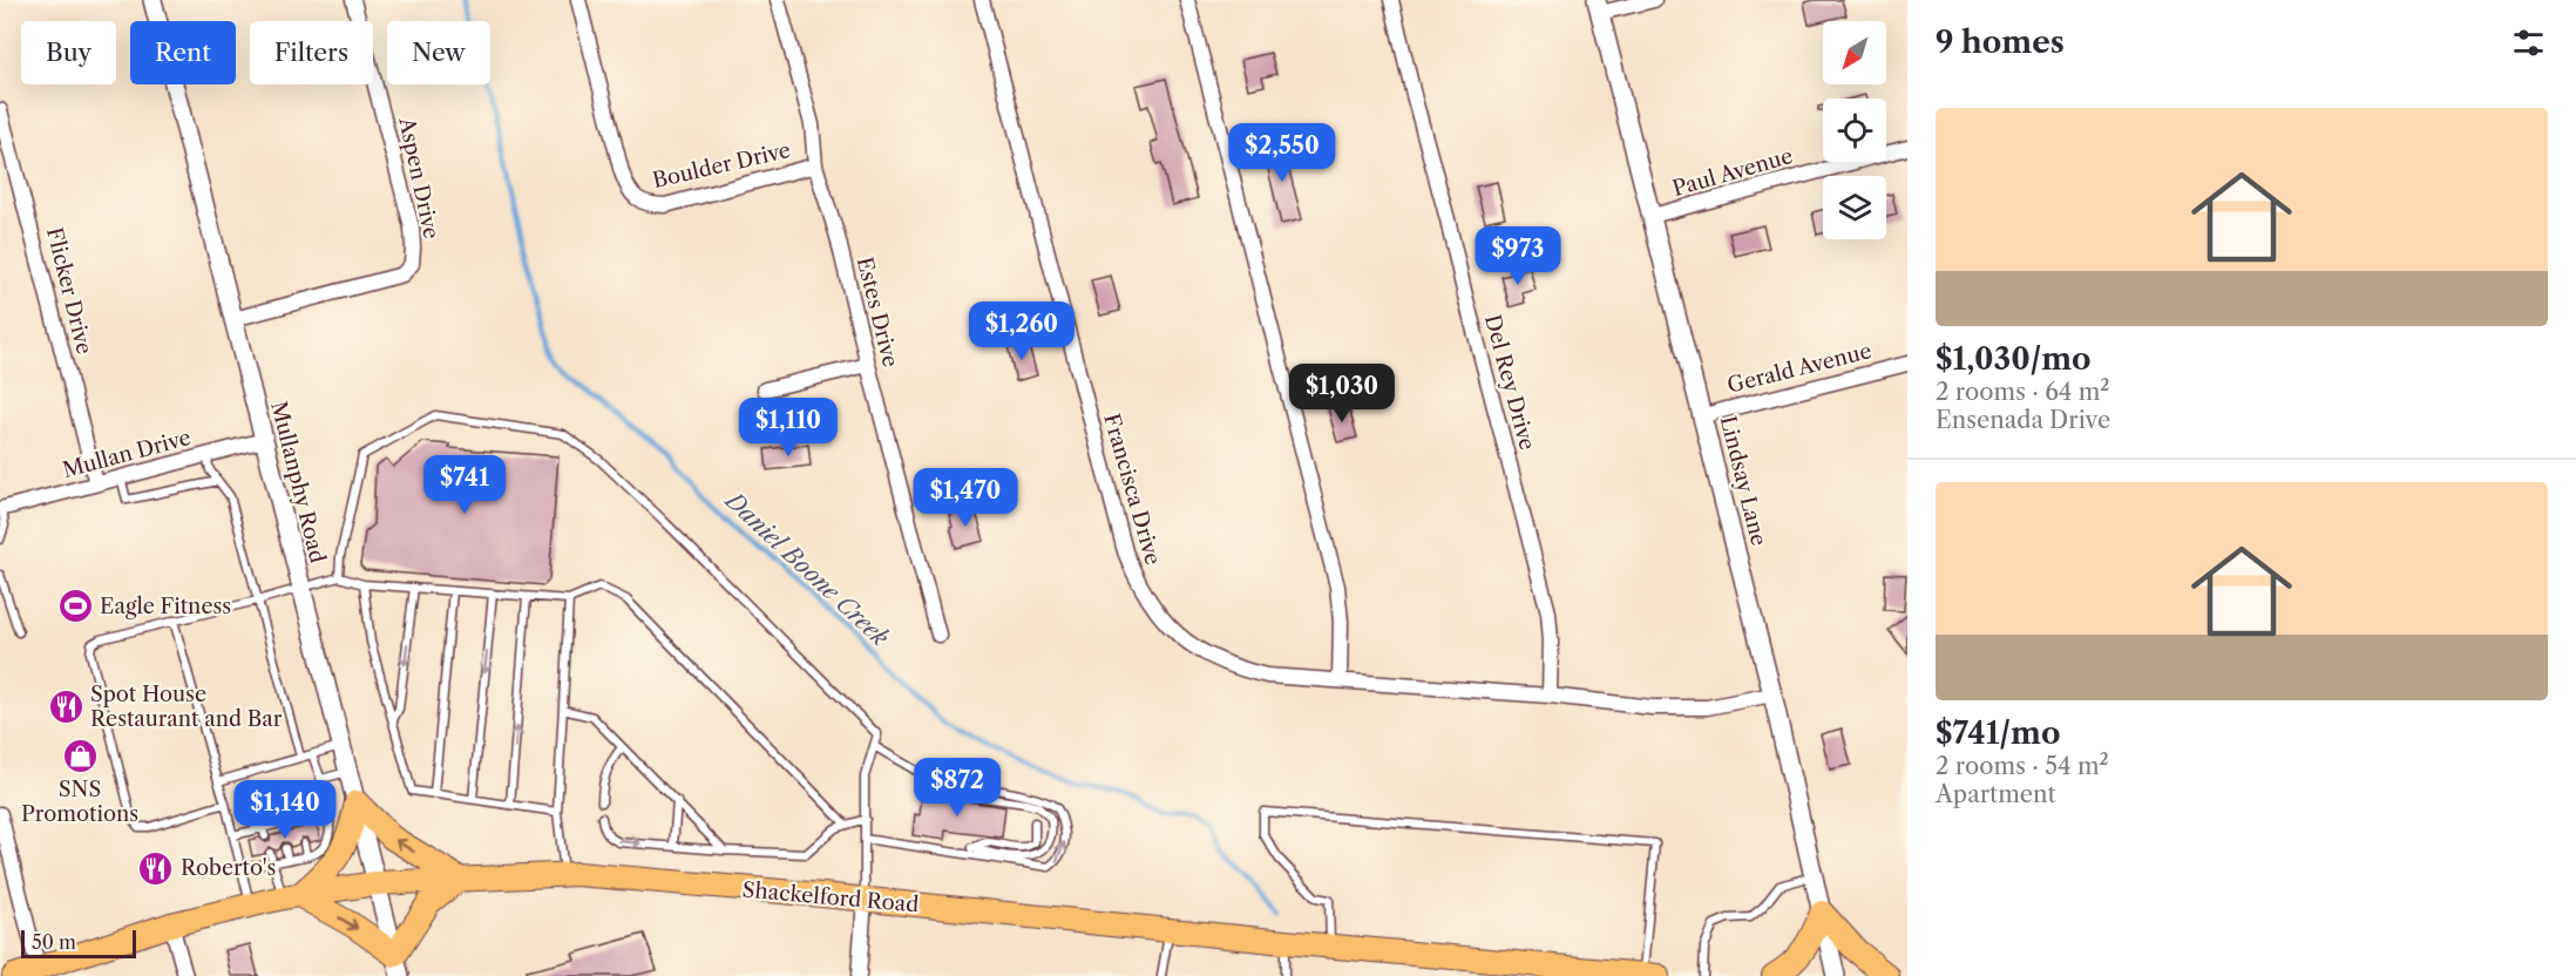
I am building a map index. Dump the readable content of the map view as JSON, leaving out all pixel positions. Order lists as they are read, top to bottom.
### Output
{
  "streets": {
    "main road": ["Shackelford Road"],
    "street": [
      "Boulder Drive",
      "Paul Avenue",
      "Aspen Drive",
      "Flicker Drive",
      "Estes Drive",
      "Gerald Avenue",
      "Del Rey Drive",
      "Mullan Drive",
      "Lindsay Lane",
      "Mullanphy Road",
      "Francisca Drive"
    ]
  },
  "crossings": [
    ["Boulder Drive", "Estes Drive"],
    ["Paul Avenue", "Lindsay Lane"],
    ["Aspen Drive", "Mullanphy Road"],
    ["Flicker Drive", "Mullan Drive"],
    ["Gerald Avenue", "Lindsay Lane"],
    ["Del Rey Drive", "Francisca Drive"],
    ["Mullan Drive", "Mullanphy Road"],
    ["Lindsay Lane", "Francisca Drive"],
    ["Mullanphy Road", "Shackelford Road"]
  ],
  "water": ["Daniel Boone Creek"],
  "places": {
    "sports": ["Eagle Fitness"],
    "restaurant": ["Spot House Restaurant and Bar", "Roberto's"],
    "shop": ["SNS Promotions"]
  },
  "scale_bar": "50 m",
  "north": "bottom left",
  "page": {
    "heading": "9 homes",
    "chip": [
      "Buy",
      "Rent",
      "Filters",
      "New"
    ],
    "list": [
      {
        "name": "$1,030/mo",
        "note": "2 rooms · 64 m² · Ensenada Drive"
      },
      {
        "name": "$741/mo",
        "note": "2 rooms · 54 m² · Apartment"
      }
    ],
    "price": [
      "$2,550",
      "$973",
      "$1,260",
      "$1,030",
      "$1,110",
      "$741",
      "$1,470",
      "$872",
      "$1,140"
    ],
    "scale": "50 m"
  }
}
